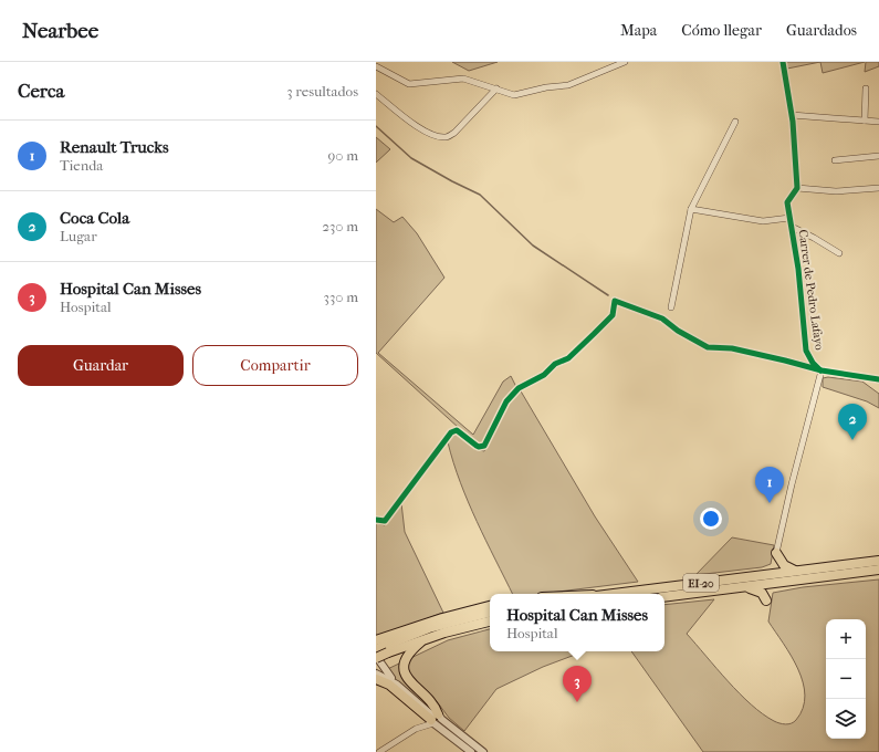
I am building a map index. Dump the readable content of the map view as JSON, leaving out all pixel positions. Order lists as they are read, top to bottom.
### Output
{
  "streets": {
    "highway": ["EI-20"],
    "street": ["Carrer de Pedro Lafayo"]
  },
  "page": {
    "header": "Nearbee",
    "nav": ["Mapa", "Cómo llegar", "Guardados"],
    "heading": ["Cerca", "3 resultados"],
    "list": [
      {
        "mark": "1",
        "name": "Renault Trucks",
        "note": "Tienda",
        "value": "90 m"
      },
      {
        "mark": "2",
        "name": "Coca Cola",
        "note": "Lugar",
        "value": "230 m"
      },
      {
        "mark": "3",
        "name": "Hospital Can Misses",
        "note": "Hospital",
        "value": "330 m"
      }
    ],
    "buttons": ["Guardar", "Compartir"],
    "pins": ["2", "1", "3"],
    "popup": ["Hospital Can Misses", "Hospital"],
    "map_buttons": ["+", "−"]
  }
}
